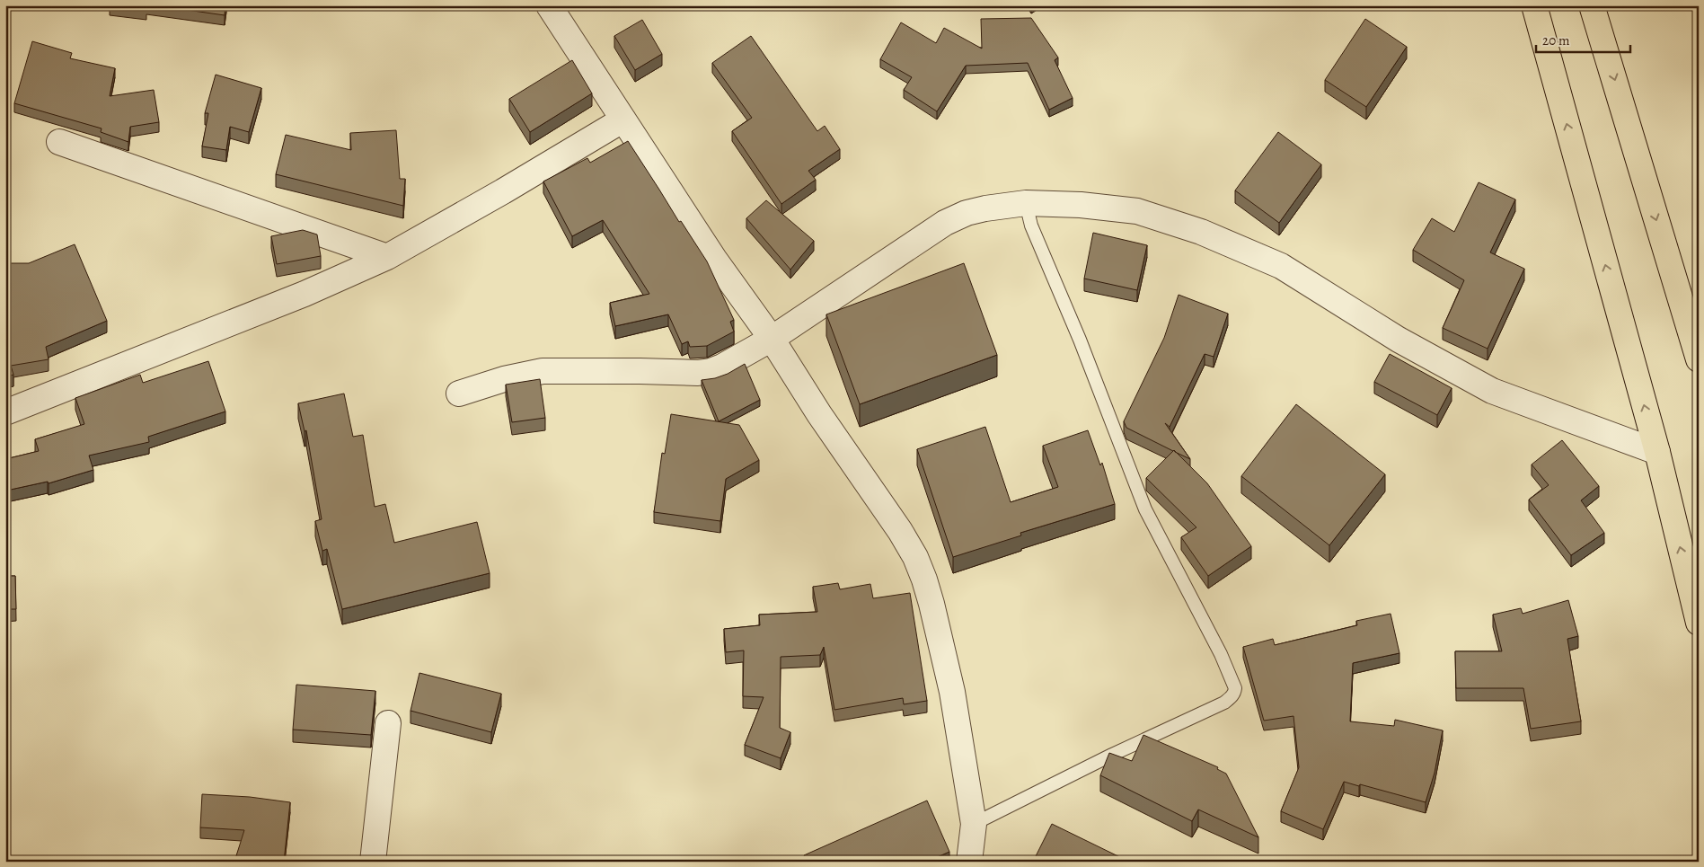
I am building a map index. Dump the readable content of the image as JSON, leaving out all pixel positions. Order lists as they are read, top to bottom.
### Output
{
  "scale_bar": "20 m"
}
